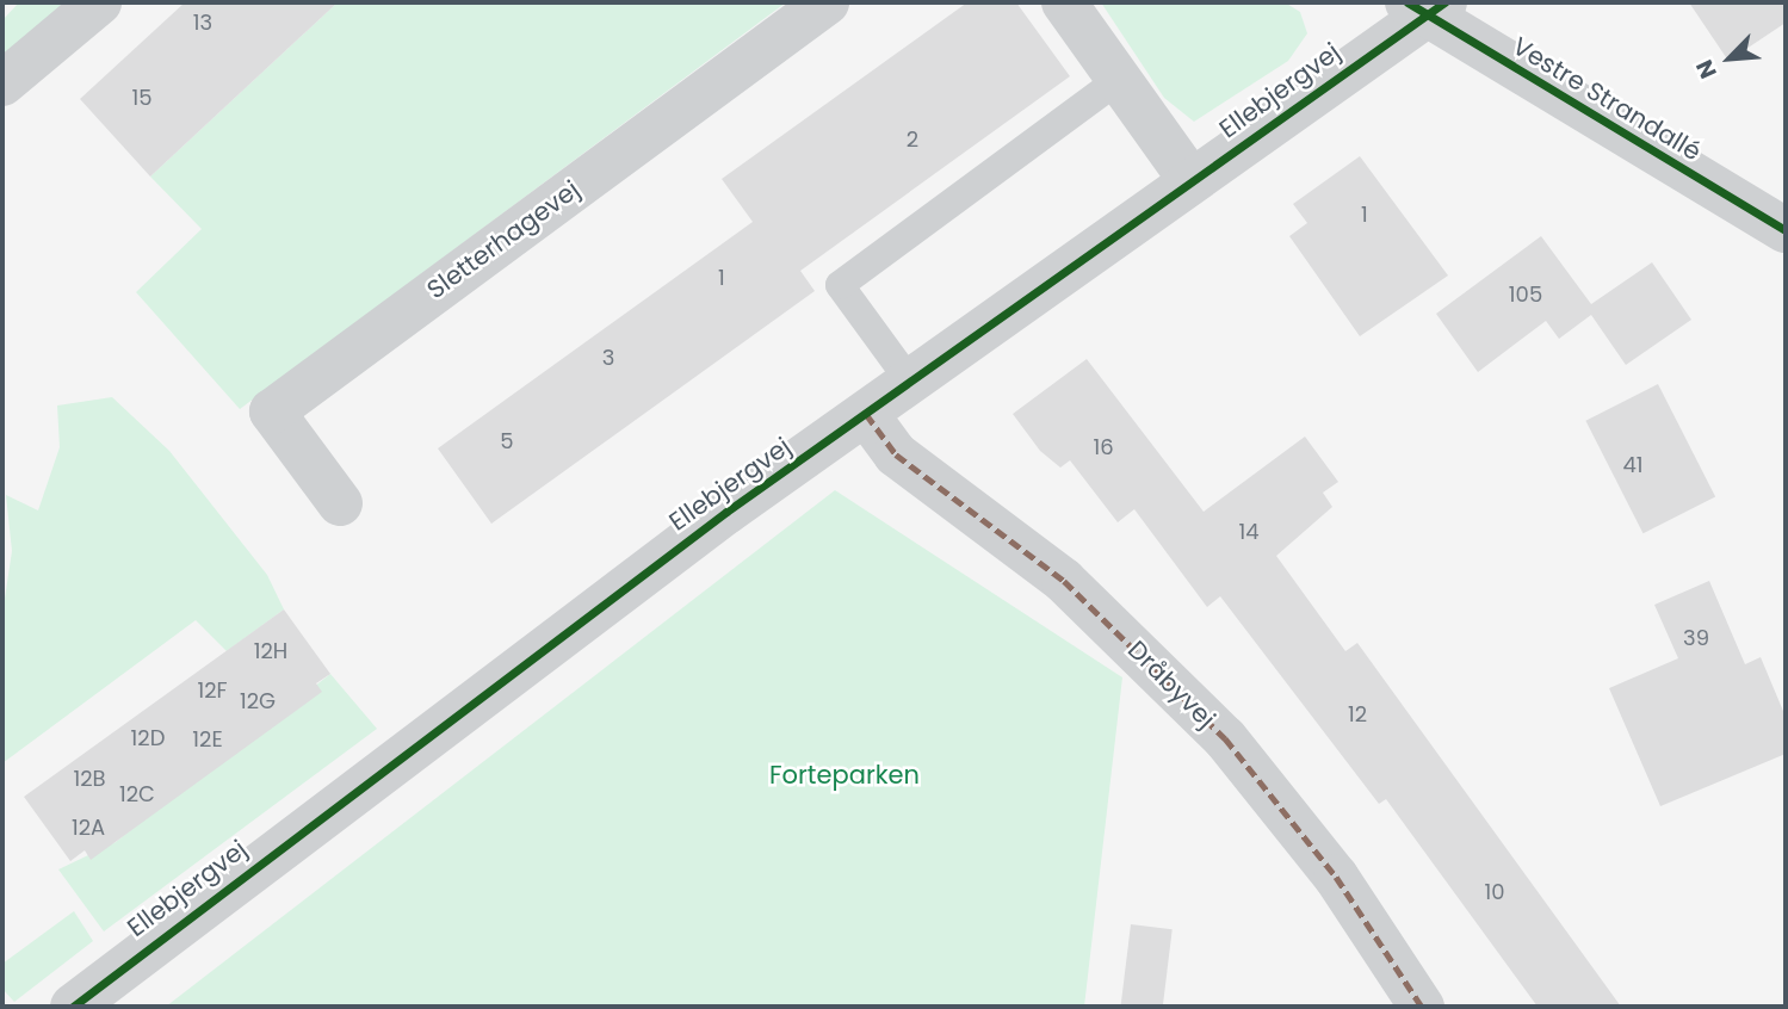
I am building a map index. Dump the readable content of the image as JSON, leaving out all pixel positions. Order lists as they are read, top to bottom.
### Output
{
  "streets": {
    "street": [
      "Ellebjergvej",
      "Vestre Strandallé",
      "Sletterhagevej",
      "Dråbyvej"
    ]
  },
  "crossings": [
    ["Ellebjergvej", "Vestre Strandallé"],
    ["Ellebjergvej", "Dråbyvej"]
  ],
  "parks": ["Forteparken"],
  "house_numbers": [
    "13",
    "15",
    "2",
    "1",
    "1",
    "105",
    "3",
    "5",
    "16",
    "41",
    "14",
    "39",
    "12H",
    "12F",
    "12G",
    "12",
    "12D",
    "12E",
    "12B",
    "12C",
    "12A",
    "10"
  ],
  "north": "bottom left"
}
